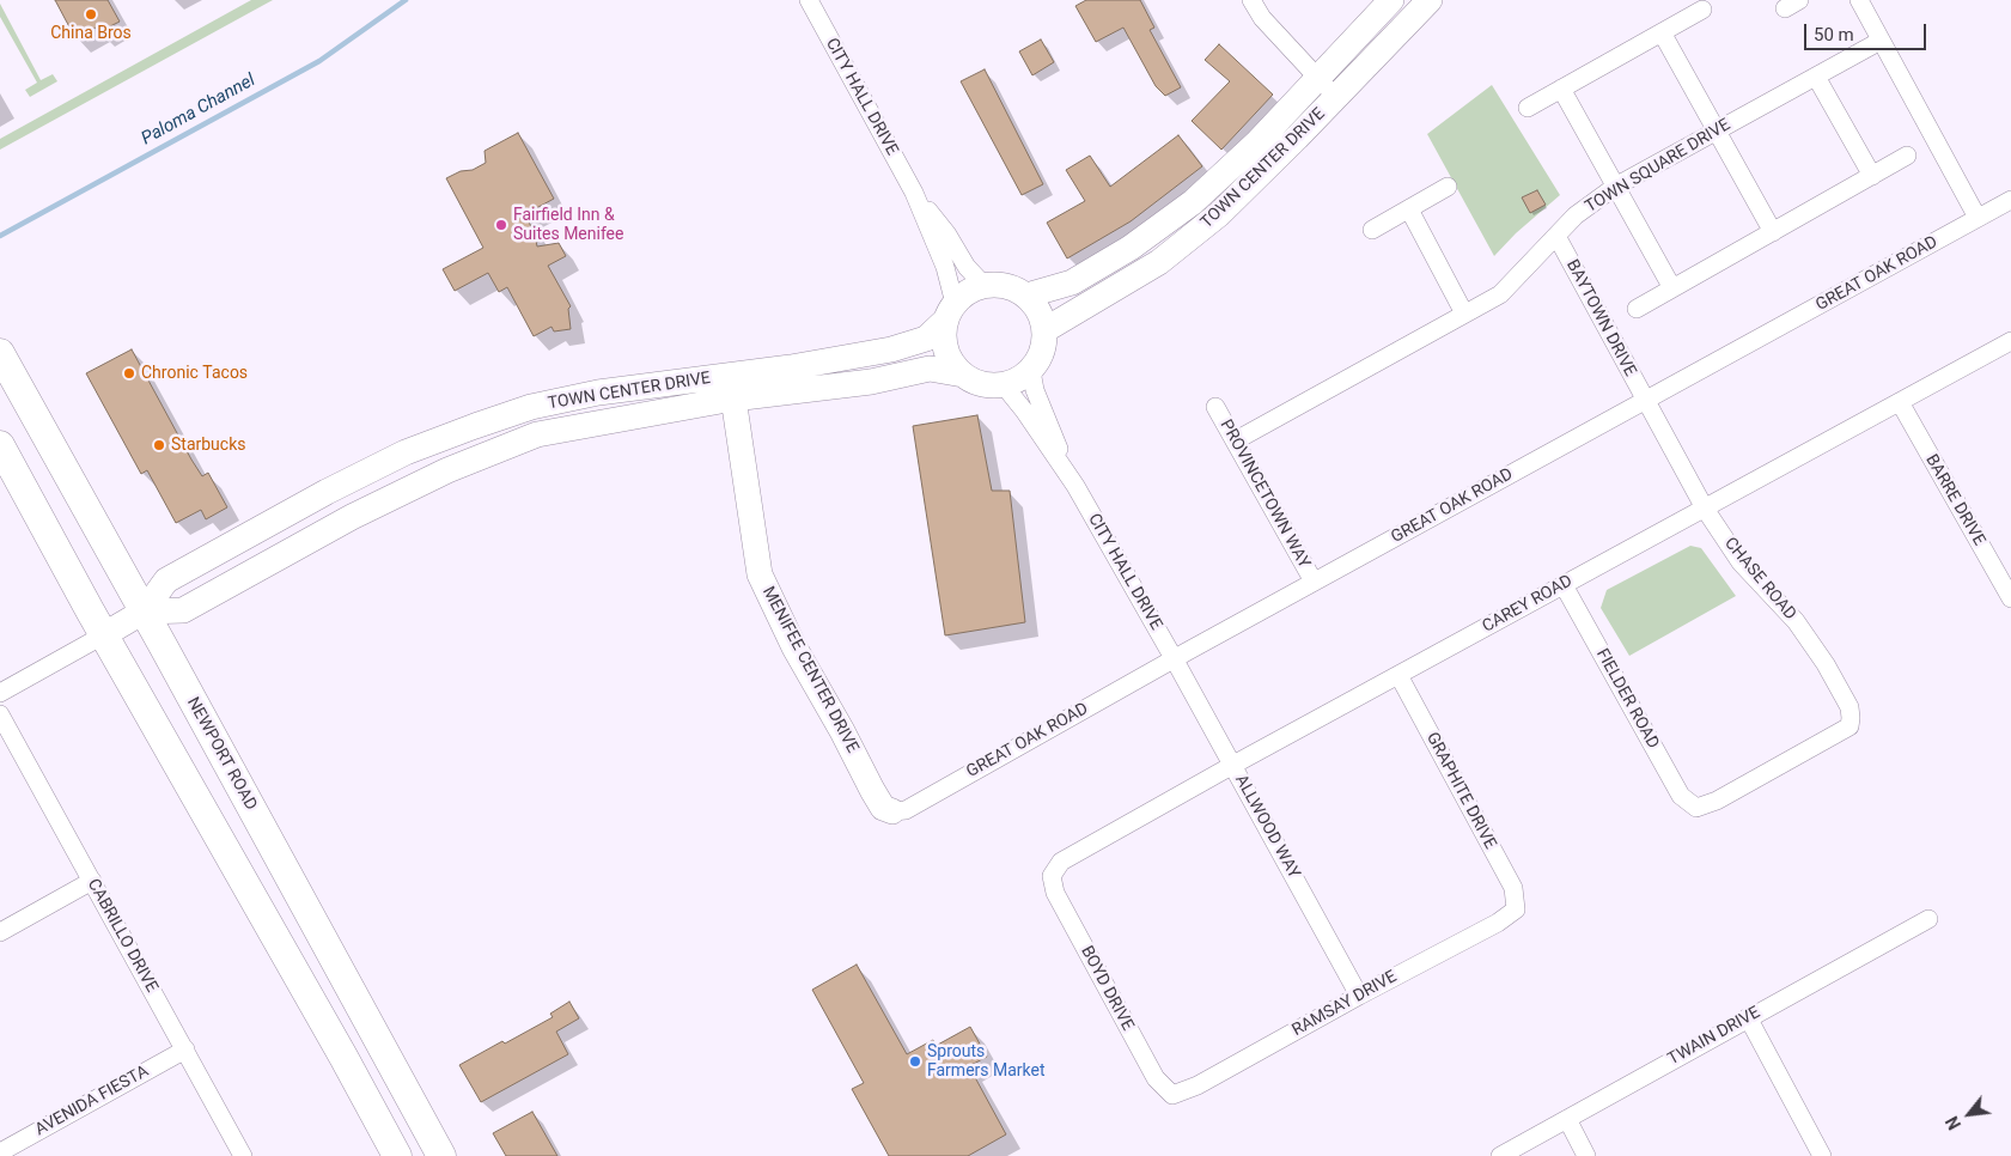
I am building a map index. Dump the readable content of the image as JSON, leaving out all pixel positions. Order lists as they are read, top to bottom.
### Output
{
  "streets": {
    "main road": ["NEWPORT ROAD"],
    "street": [
      "CITY HALL DRIVE",
      "TOWN SQUARE DRIVE",
      "TOWN CENTER DRIVE",
      "GREAT OAK ROAD",
      "BAYTOWN DRIVE",
      "PROVINCETOWN WAY",
      "BARRE DRIVE",
      "CHASE ROAD",
      "CAREY ROAD",
      "MENIFEE CENTER DRIVE",
      "FIELDER ROAD",
      "GRAPHITE DRIVE",
      "ALLWOOD WAY",
      "CABRILLO DRIVE",
      "BOYD DRIVE",
      "RAMSAY DRIVE",
      "TWAIN DRIVE",
      "AVENIDA FIESTA"
    ]
  },
  "crossings": [
    ["CITY HALL DRIVE", "TOWN CENTER DRIVE"],
    ["CITY HALL DRIVE", "GREAT OAK ROAD"],
    ["CITY HALL DRIVE", "ALLWOOD WAY"],
    ["TOWN SQUARE DRIVE", "BAYTOWN DRIVE"],
    ["TOWN SQUARE DRIVE", "PROVINCETOWN WAY"],
    ["TOWN CENTER DRIVE", "MENIFEE CENTER DRIVE"],
    ["TOWN CENTER DRIVE", "NEWPORT ROAD"],
    ["GREAT OAK ROAD", "BAYTOWN DRIVE"],
    ["GREAT OAK ROAD", "PROVINCETOWN WAY"],
    ["GREAT OAK ROAD", "CHASE ROAD"],
    ["GREAT OAK ROAD", "MENIFEE CENTER DRIVE"],
    ["GREAT OAK ROAD", "ALLWOOD WAY"],
    ["BAYTOWN DRIVE", "CHASE ROAD"],
    ["BARRE DRIVE", "CAREY ROAD"],
    ["CHASE ROAD", "CAREY ROAD"],
    ["CHASE ROAD", "FIELDER ROAD"],
    ["CAREY ROAD", "FIELDER ROAD"],
    ["CAREY ROAD", "GRAPHITE DRIVE"],
    ["CAREY ROAD", "ALLWOOD WAY"],
    ["CAREY ROAD", "BOYD DRIVE"],
    ["GRAPHITE DRIVE", "RAMSAY DRIVE"],
    ["ALLWOOD WAY", "RAMSAY DRIVE"],
    ["CABRILLO DRIVE", "AVENIDA FIESTA"],
    ["BOYD DRIVE", "RAMSAY DRIVE"]
  ],
  "water": ["Paloma Channel"],
  "places": [
    "China Bros",
    "Fairfield Inn & Suites Menifee",
    "Chronic Tacos",
    "Starbucks",
    "Sprouts Farmers Market"
  ],
  "scale_bar": "50 m",
  "north": "bottom left"
}
